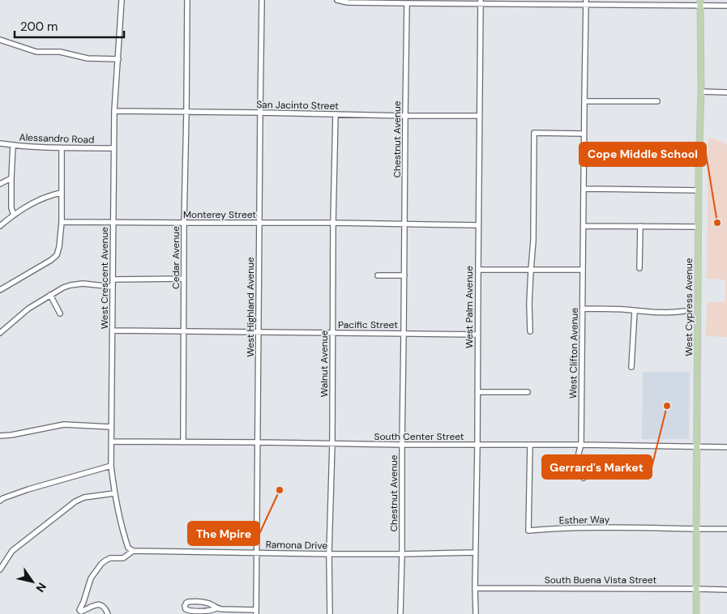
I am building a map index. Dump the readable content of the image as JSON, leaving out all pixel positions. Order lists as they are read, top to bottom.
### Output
{
  "streets": {
    "main road": ["West Cypress Avenue"],
    "street": [
      "San Jacinto Street",
      "Alessandro Road",
      "Chestnut Avenue",
      "Monterey Street",
      "Cedar Avenue",
      "West Crescent Avenue",
      "West Highland Avenue",
      "West Palm Avenue",
      "Pacific Street",
      "West Clifton Avenue",
      "Walnut Avenue",
      "South Center Street",
      "Esther Way",
      "Ramona Drive",
      "South Buena Vista Street"
    ]
  },
  "crossings": [
    ["San Jacinto Street", "Chestnut Avenue"],
    ["San Jacinto Street", "Cedar Avenue"],
    ["San Jacinto Street", "West Crescent Avenue"],
    ["San Jacinto Street", "West Highland Avenue"],
    ["San Jacinto Street", "West Palm Avenue"],
    ["San Jacinto Street", "Walnut Avenue"],
    ["Alessandro Road", "West Crescent Avenue"],
    ["Chestnut Avenue", "Monterey Street"],
    ["Chestnut Avenue", "Pacific Street"],
    ["Chestnut Avenue", "South Center Street"],
    ["Chestnut Avenue", "Ramona Drive"],
    ["Monterey Street", "Cedar Avenue"],
    ["Monterey Street", "West Crescent Avenue"],
    ["Monterey Street", "West Highland Avenue"],
    ["Monterey Street", "West Palm Avenue"],
    ["Monterey Street", "Walnut Avenue"],
    ["Cedar Avenue", "Pacific Street"],
    ["Cedar Avenue", "South Center Street"],
    ["West Crescent Avenue", "Pacific Street"],
    ["West Crescent Avenue", "South Center Street"],
    ["West Crescent Avenue", "Ramona Drive"],
    ["West Highland Avenue", "Pacific Street"],
    ["West Highland Avenue", "South Center Street"],
    ["West Highland Avenue", "Ramona Drive"],
    ["West Palm Avenue", "Pacific Street"],
    ["West Palm Avenue", "South Center Street"],
    ["West Palm Avenue", "Ramona Drive"],
    ["West Palm Avenue", "South Buena Vista Street"],
    ["West Cypress Avenue", "South Center Street"],
    ["West Cypress Avenue", "Esther Way"],
    ["West Cypress Avenue", "South Buena Vista Street"],
    ["Pacific Street", "Walnut Avenue"],
    ["West Clifton Avenue", "South Center Street"],
    ["Walnut Avenue", "South Center Street"],
    ["Walnut Avenue", "Ramona Drive"],
    ["South Center Street", "Esther Way"]
  ],
  "places": ["Cope Middle School", "Gerrard's Market", "The Mpire"],
  "scale_bar": "200 m",
  "north": "bottom right"
}
